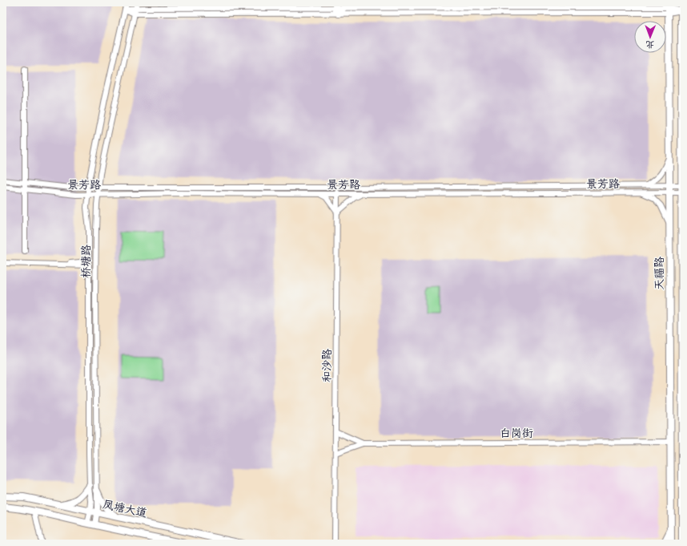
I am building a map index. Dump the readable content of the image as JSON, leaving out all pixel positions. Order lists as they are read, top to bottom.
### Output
{
  "streets": {
    "main road": ["天福路", "凤塘大道"],
    "street": [
      "景芳路",
      "桥塘路",
      "和沙路",
      "白岗街"
    ]
  },
  "crossings": [
    ["景芳路", "桥塘路"],
    ["景芳路", "天福路"],
    ["景芳路", "和沙路"],
    ["桥塘路", "凤塘大道"],
    ["天福路", "白岗街"]
  ],
  "north": "bottom"
}
